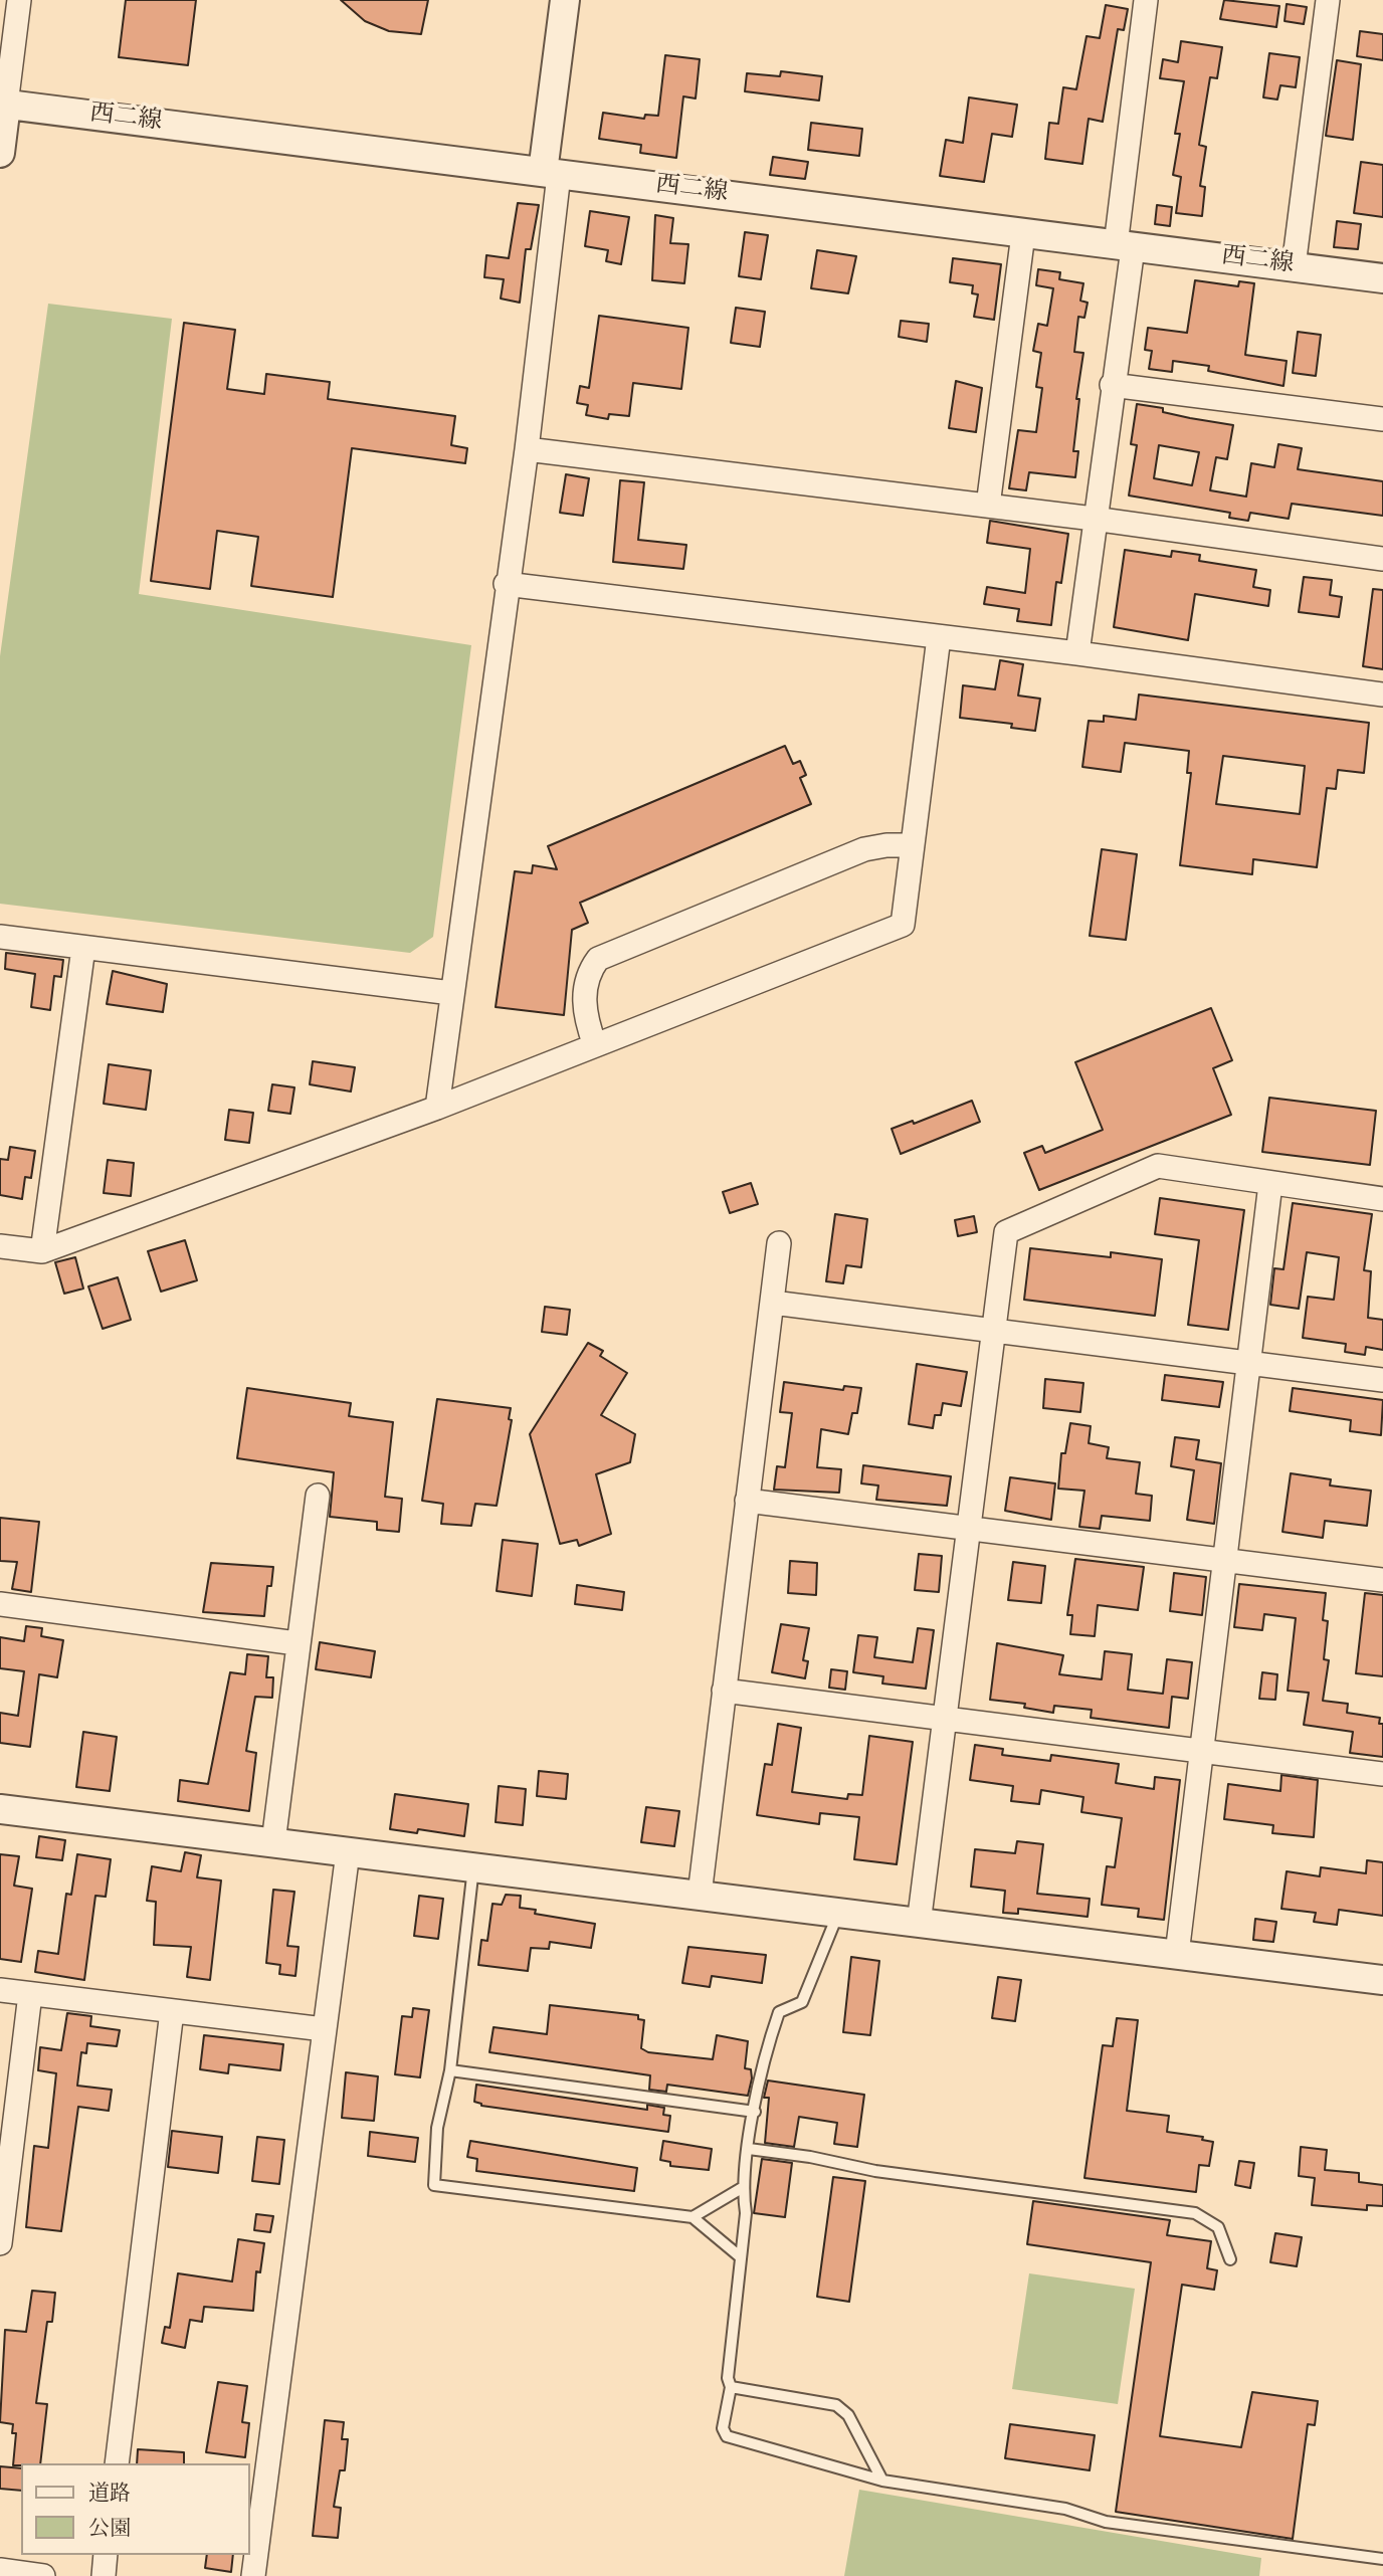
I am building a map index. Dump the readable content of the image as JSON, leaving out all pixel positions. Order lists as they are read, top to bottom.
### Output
{
  "streets": {
    "street": ["西二線"]
  },
  "legend": ["道路", "公園"]
}
